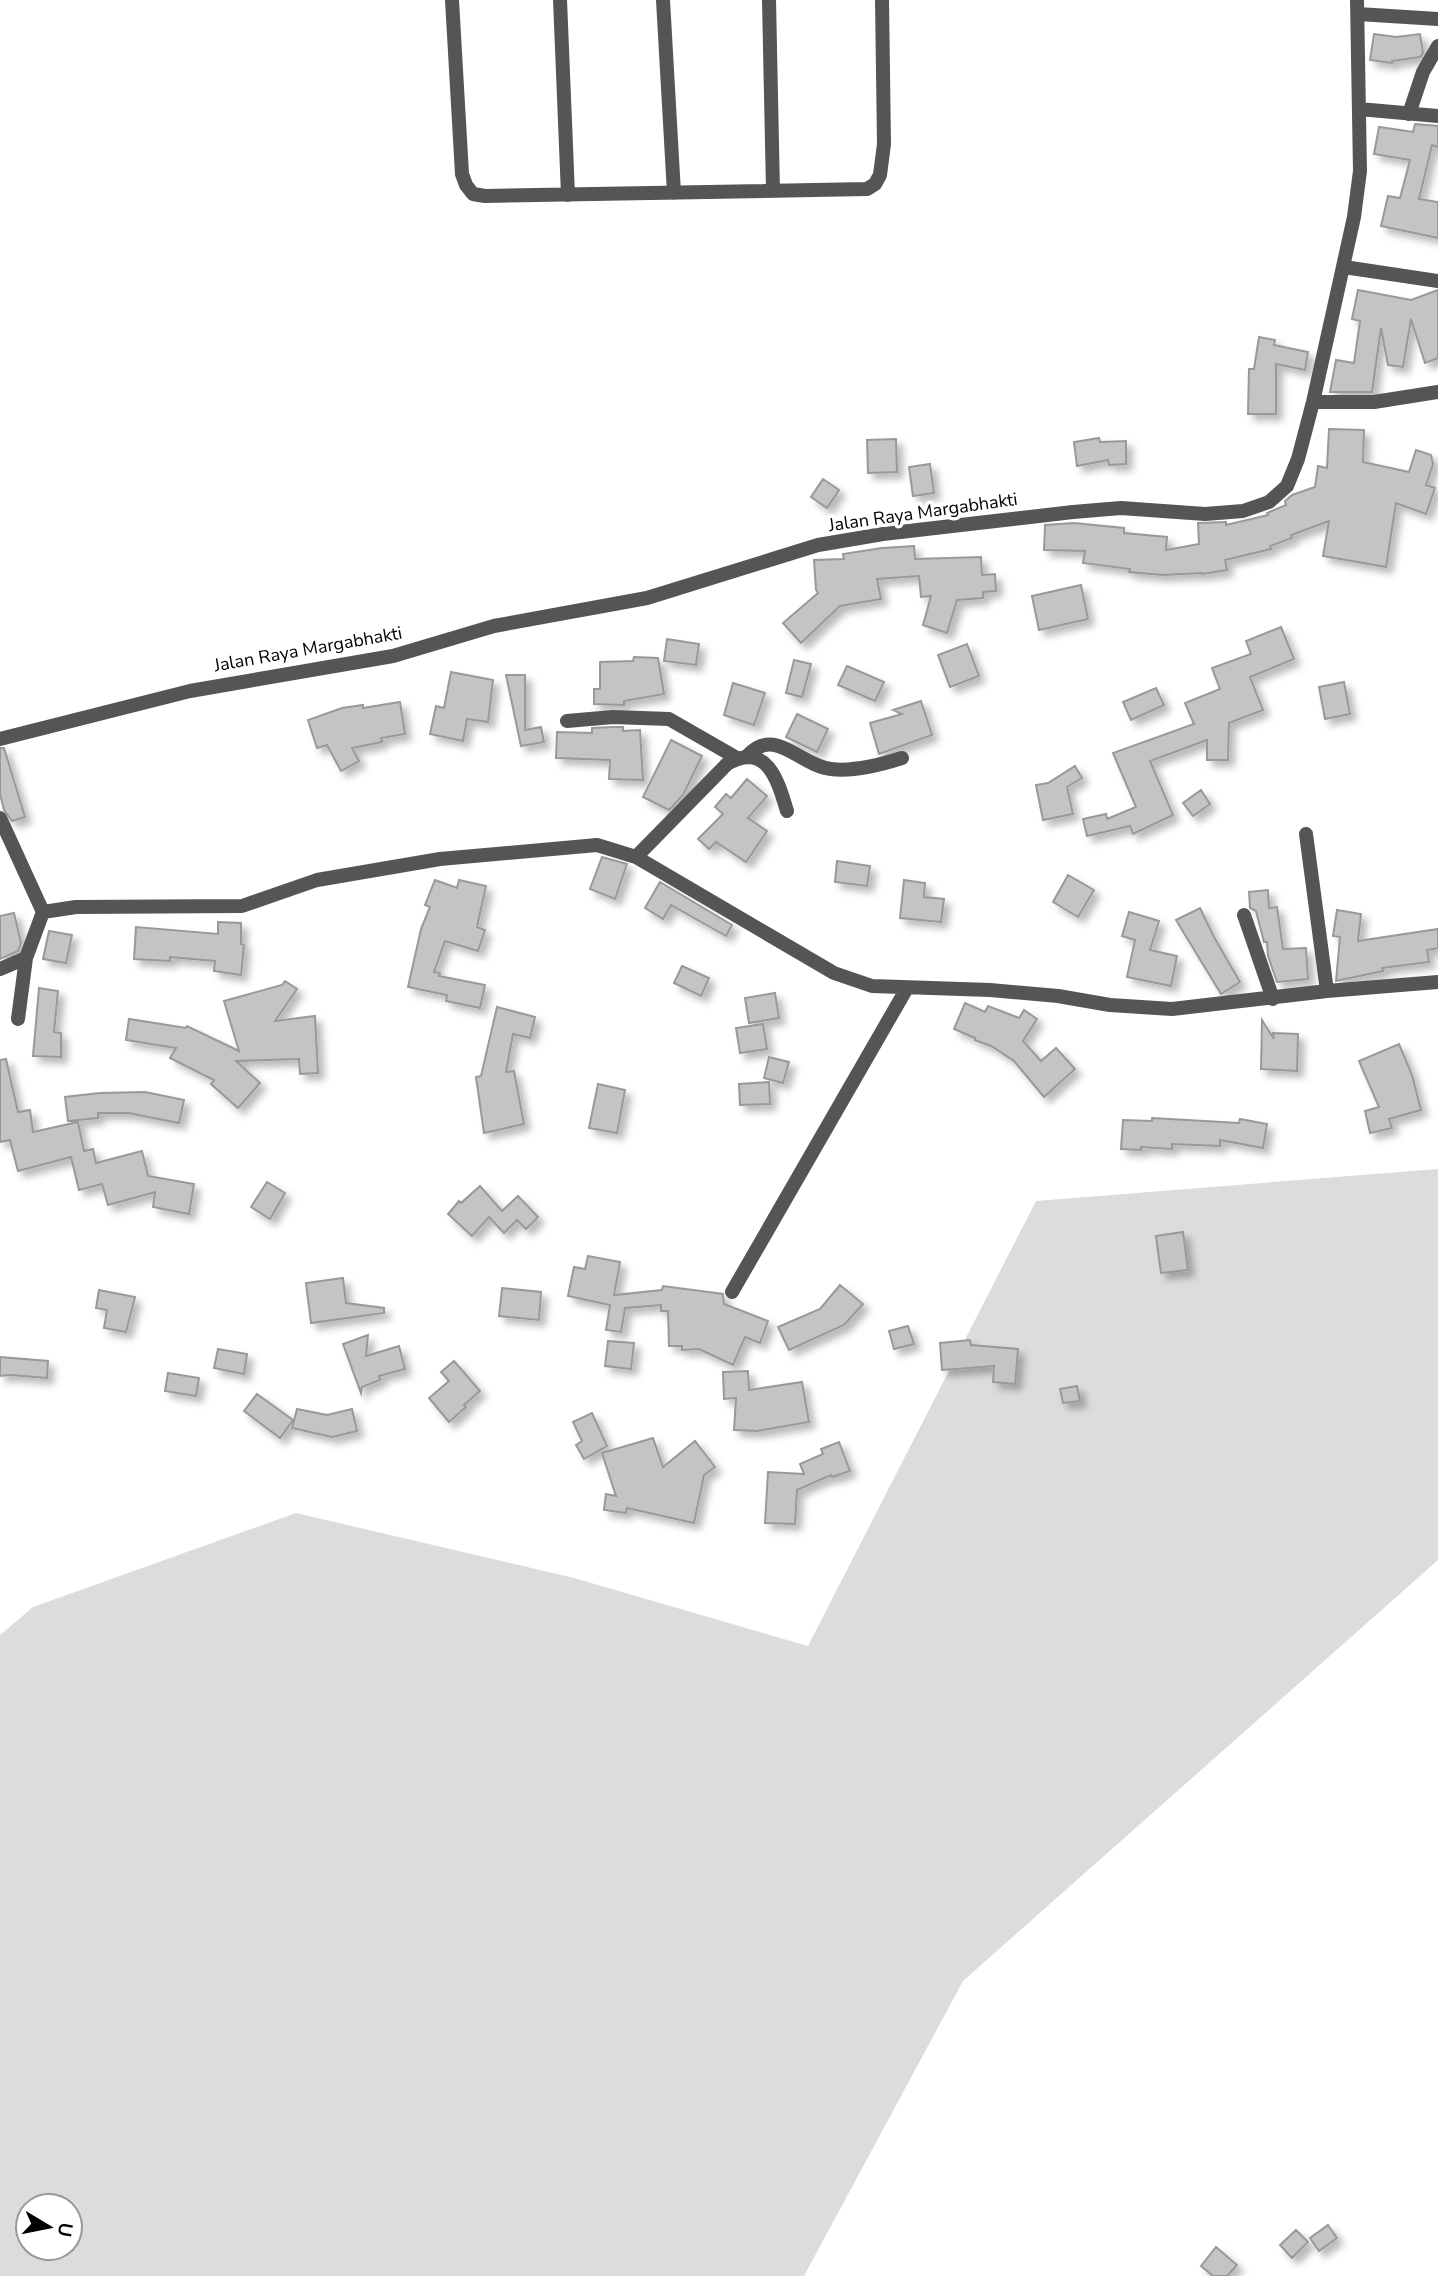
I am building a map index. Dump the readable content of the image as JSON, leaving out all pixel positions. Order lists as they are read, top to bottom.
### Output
{
  "streets": {
    "street": ["Jalan Raya Margabhakti"]
  },
  "north": "right"
}
